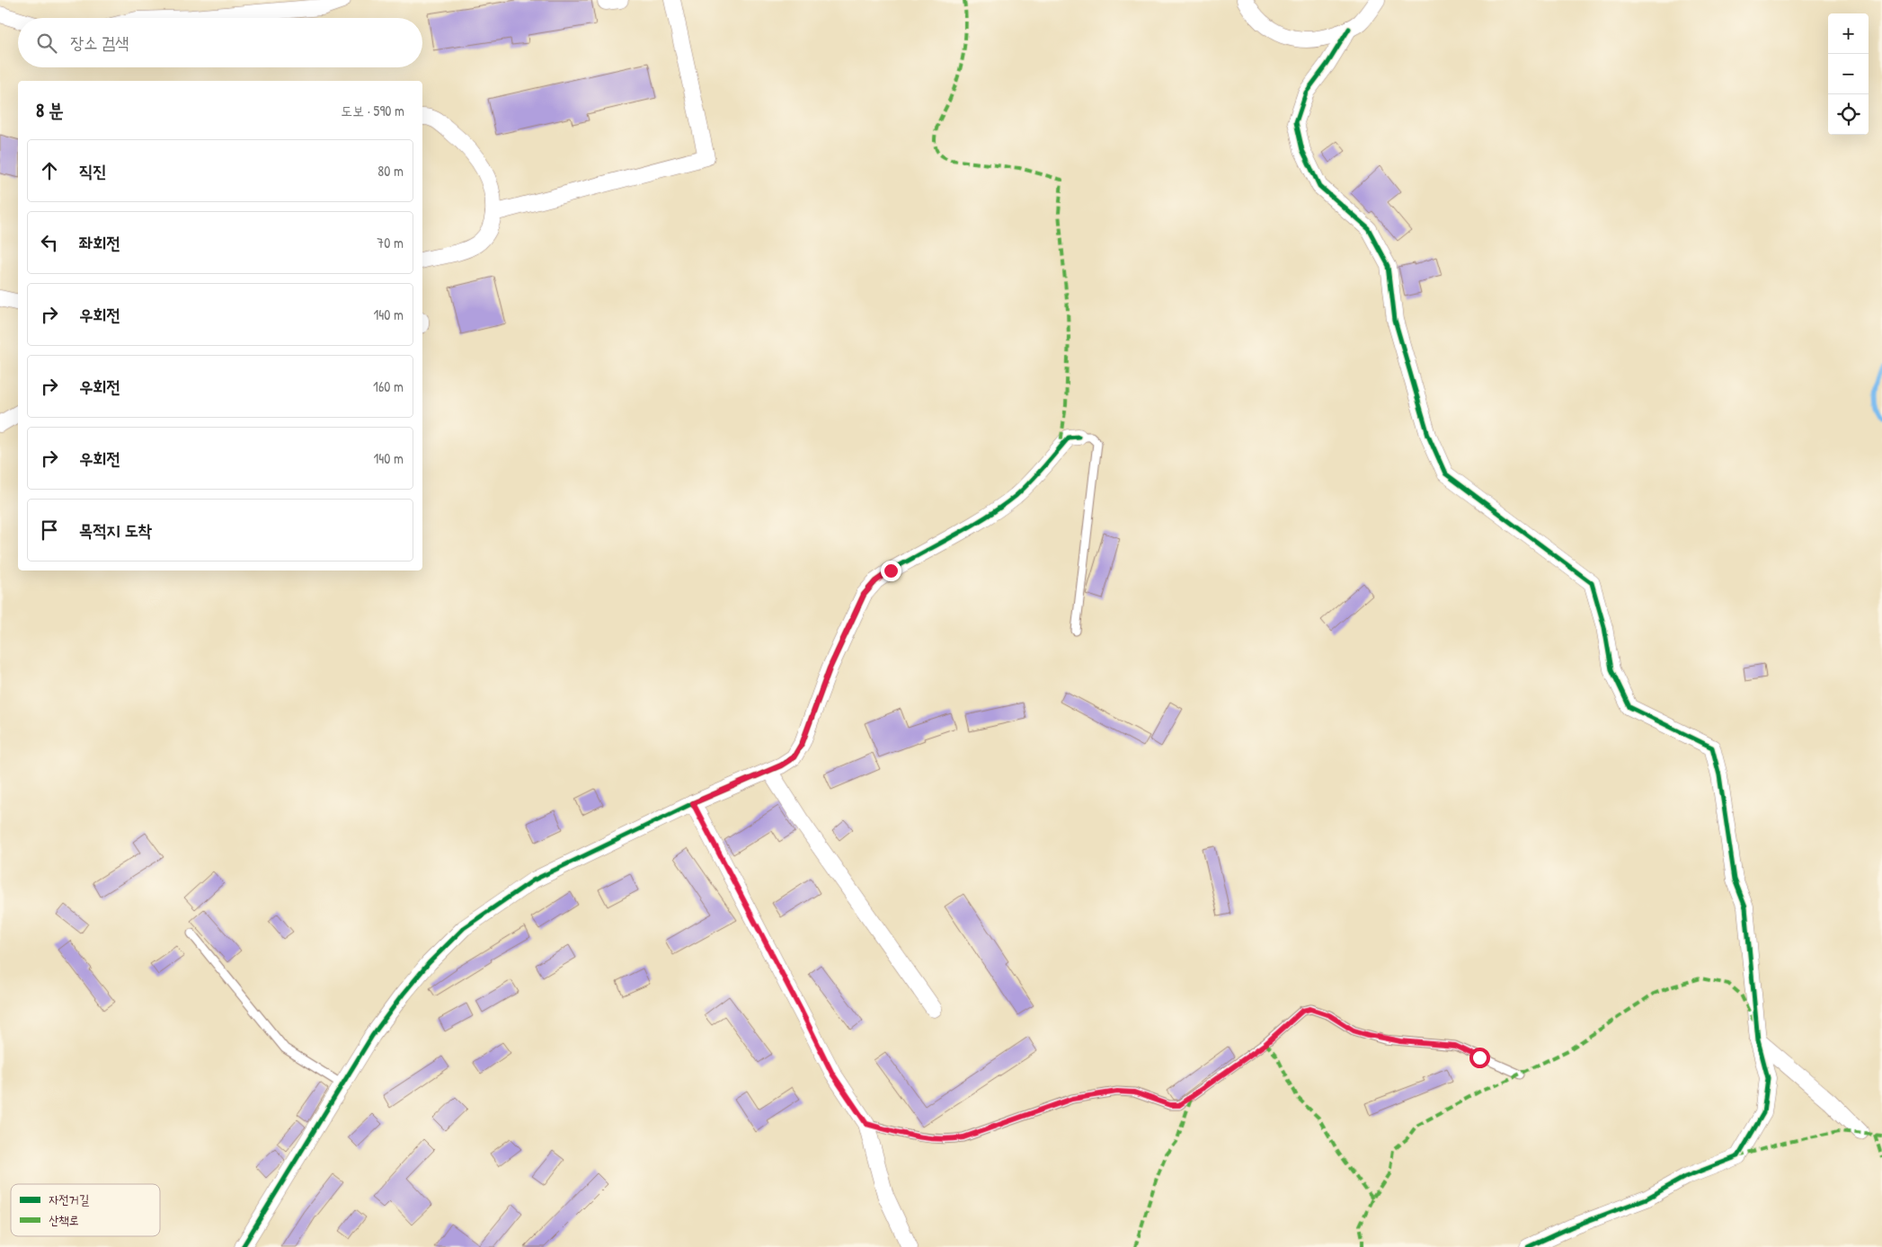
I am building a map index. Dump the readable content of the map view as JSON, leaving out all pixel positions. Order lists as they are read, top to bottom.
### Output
{
  "legend": ["자전거길", "산책로"],
  "page": {
    "map_buttons": ["+", "−"],
    "search": "장소 검색",
    "heading": ["8 분", "도보 · 590 m"],
    "list": [
      ["직진", "80 m"],
      ["좌회전", "70 m"],
      ["우회전", "140 m"],
      ["우회전", "160 m"],
      ["우회전", "140 m"],
      "목적지 도착"
    ]
  }
}
